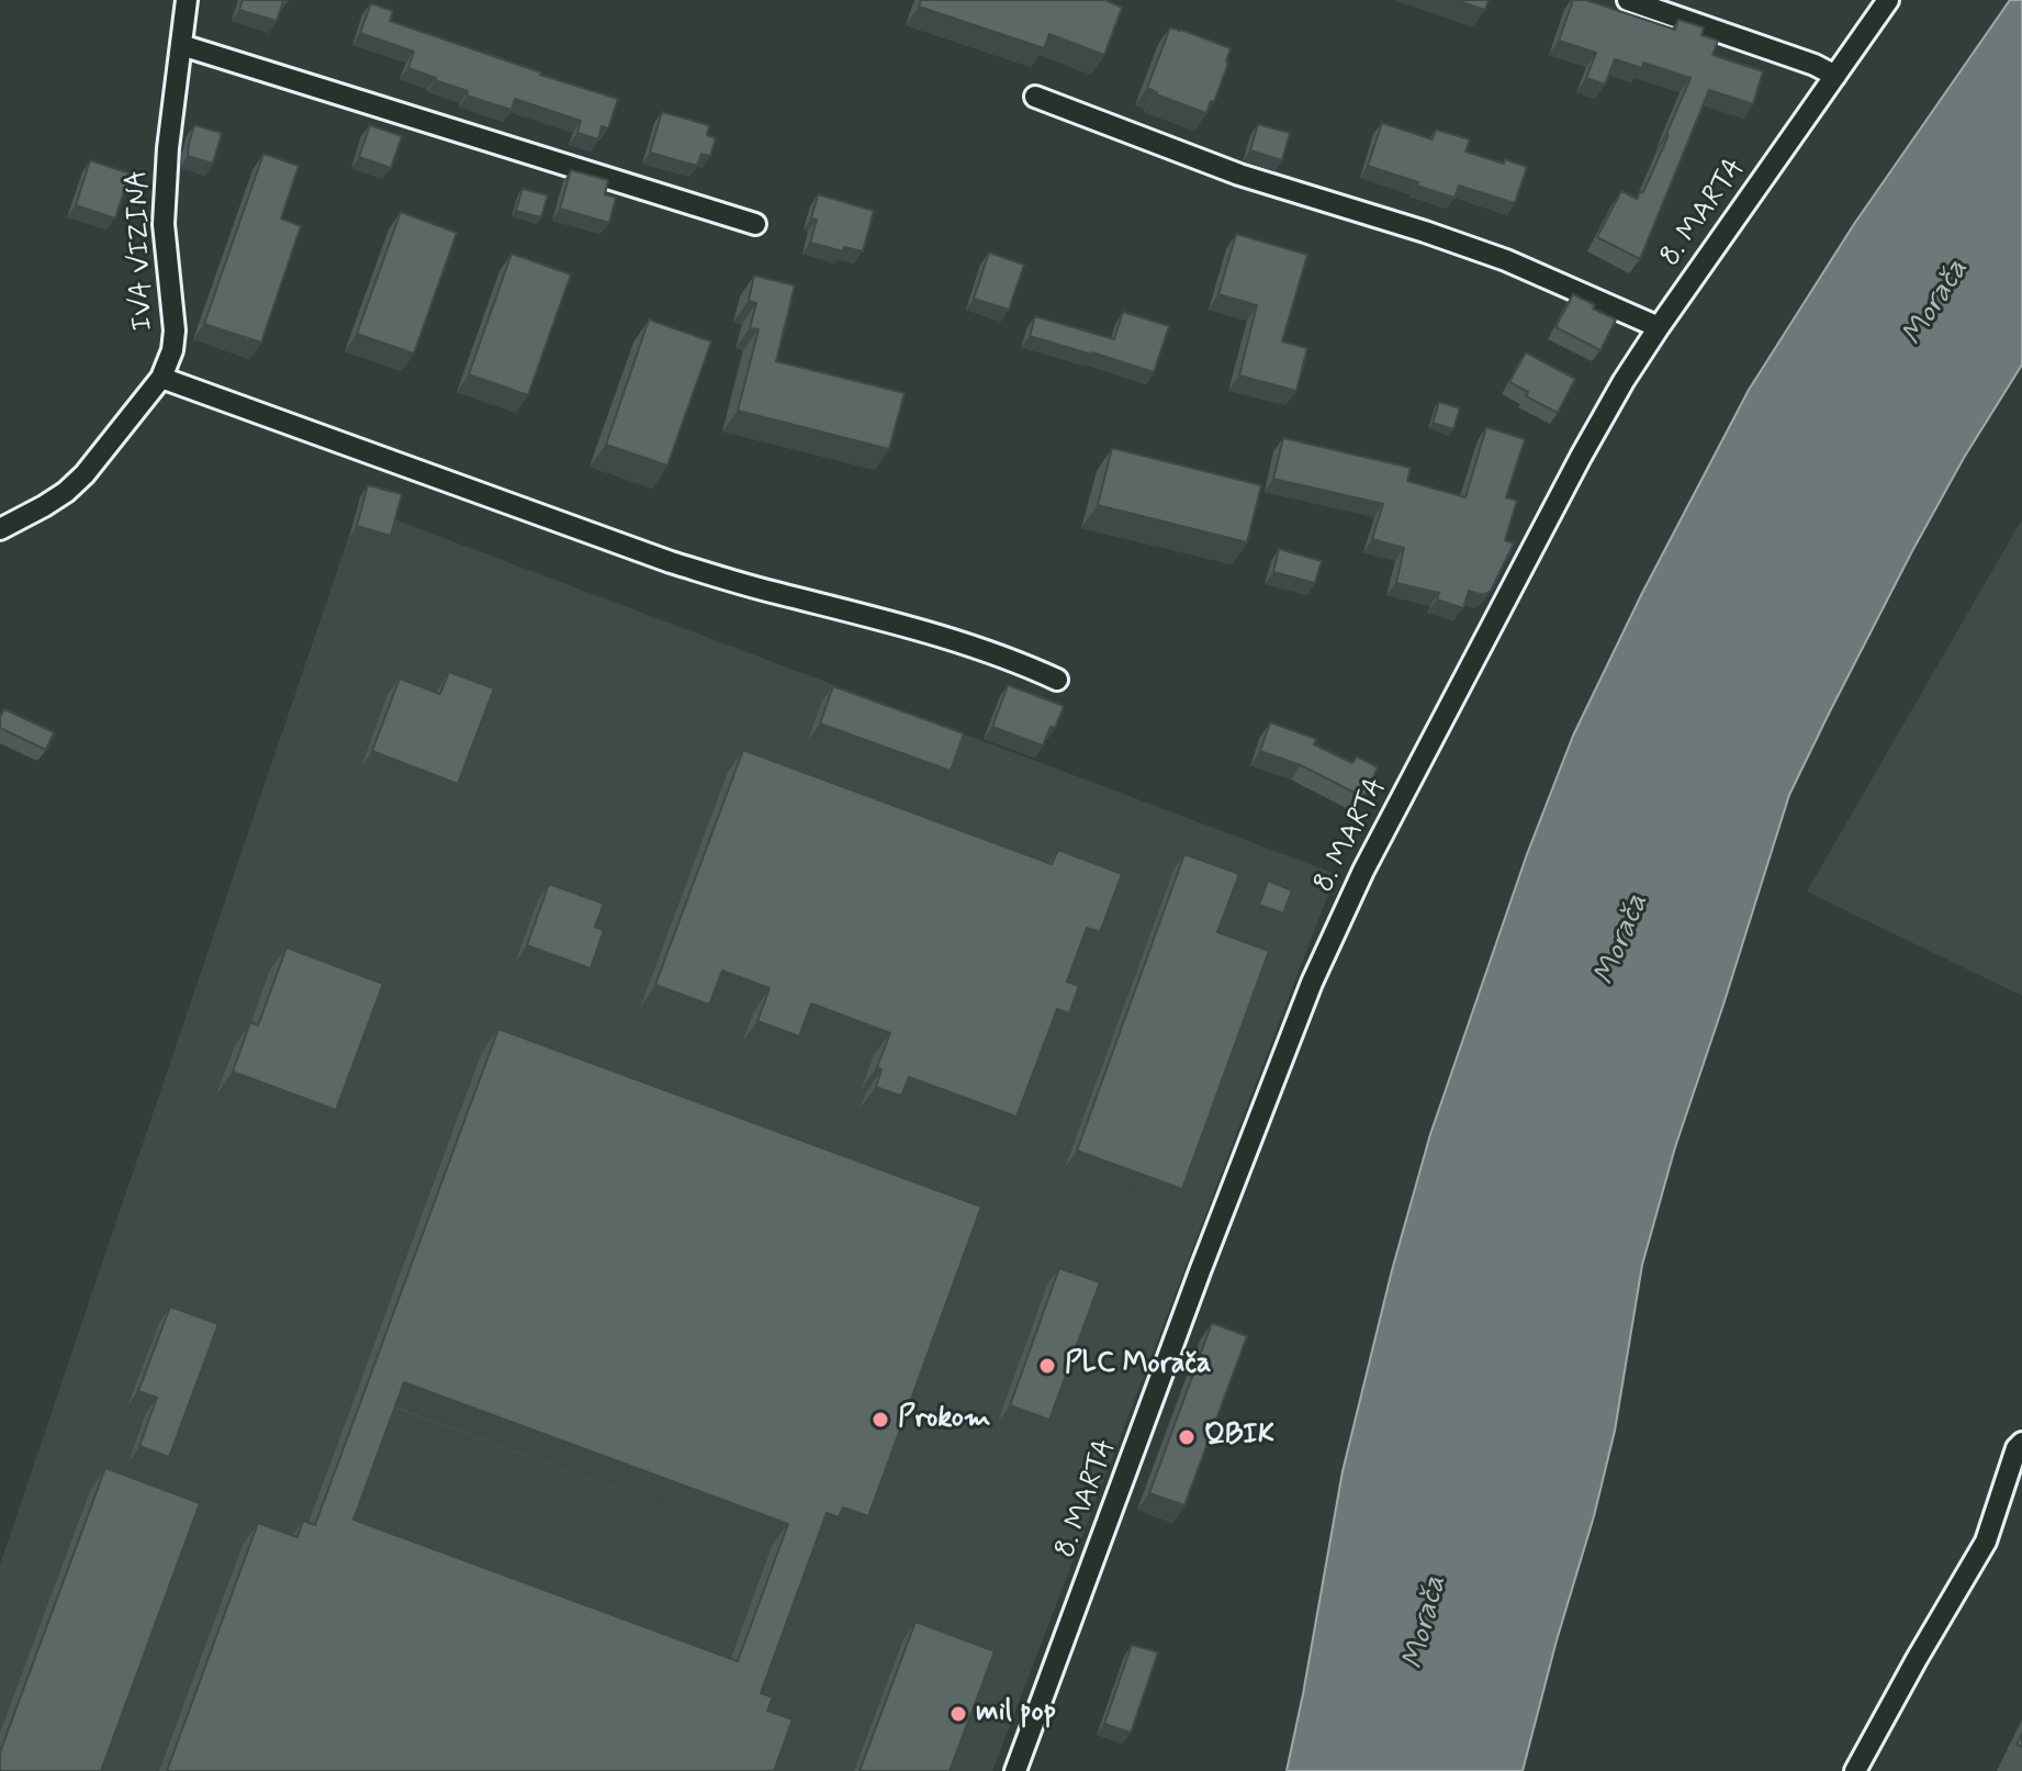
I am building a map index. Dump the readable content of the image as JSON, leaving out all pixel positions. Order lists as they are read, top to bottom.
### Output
{
  "streets": {
    "street": ["8. MARTA", "IVA VIZINA"]
  },
  "water": ["Morača"],
  "places": [
    "PLC Morača",
    "Prokom",
    "QBIK",
    "mil pop"
  ]
}
